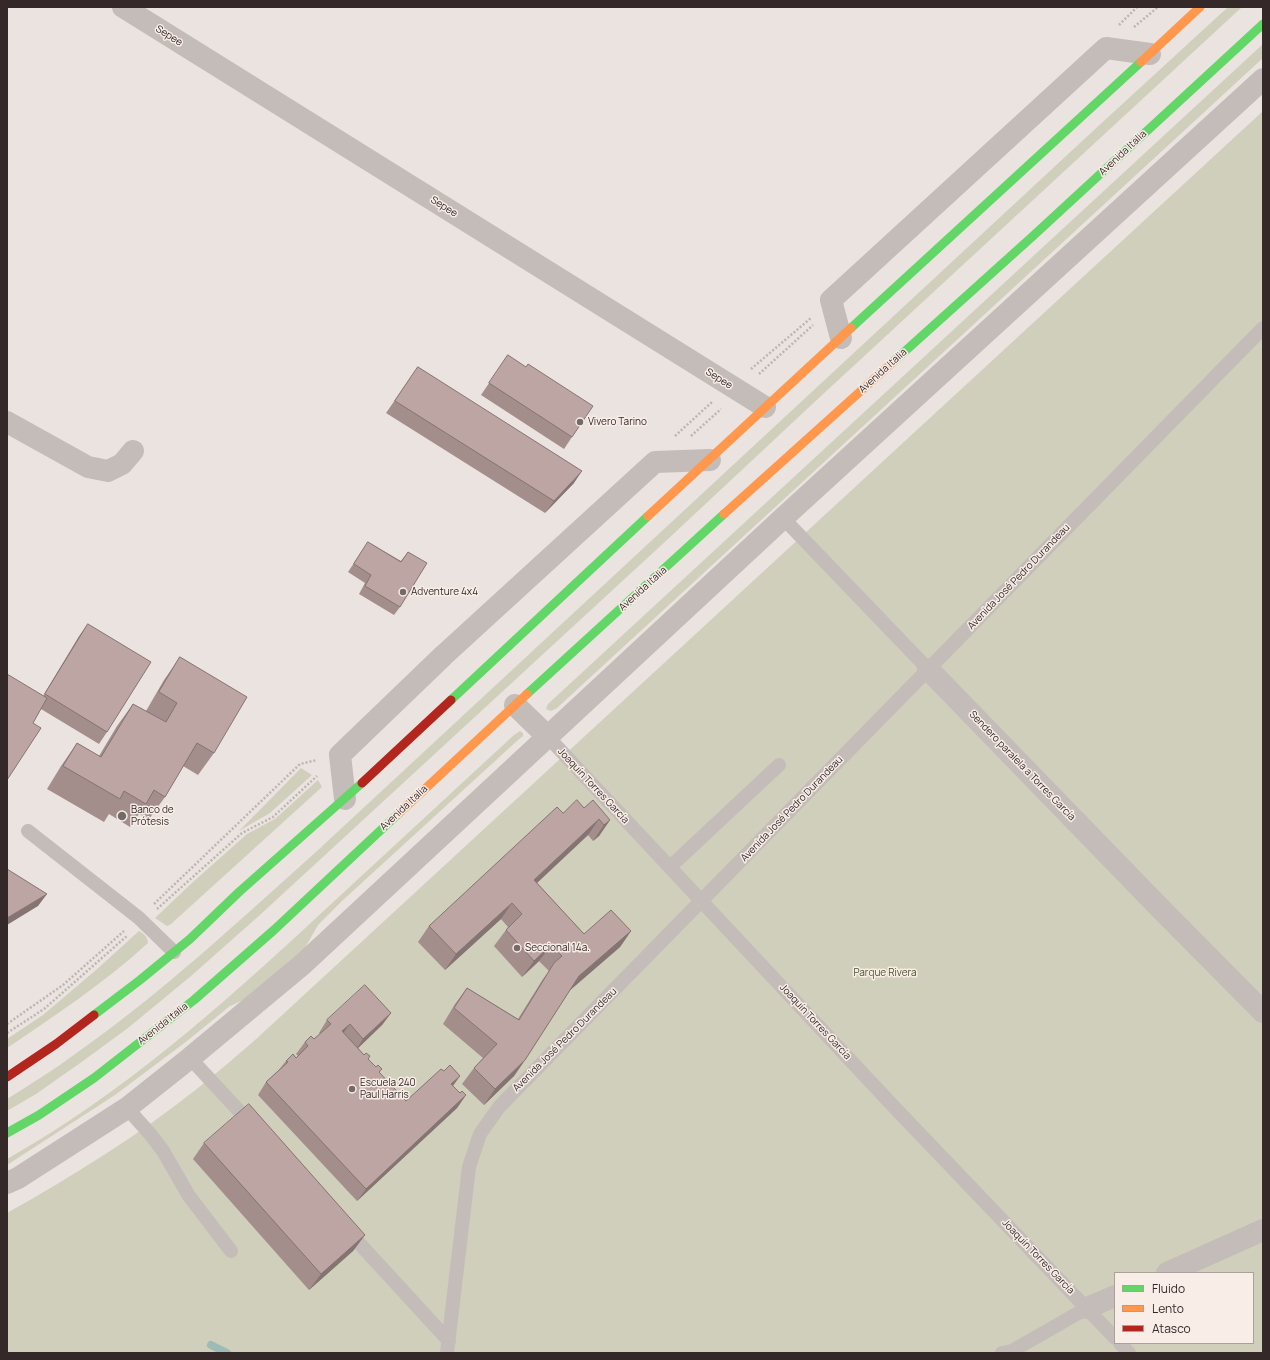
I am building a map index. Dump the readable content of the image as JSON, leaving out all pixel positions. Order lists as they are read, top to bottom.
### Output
{
  "streets": {
    "main road": ["Avenida Italia"],
    "street": ["Sepee", "Sendero paralela a Torres García", "Joaquín Torres García"],
    "lane": ["Avenida José Pedro Durandeau"]
  },
  "crossings": [
    ["Avenida Italia", "Joaquín Torres García"],
    ["Avenida José Pedro Durandeau", "Sendero paralela a Torres García"],
    ["Avenida José Pedro Durandeau", "Joaquín Torres García"]
  ],
  "parks": ["Parque Rivera"],
  "places": [
    "Vivero Tarino",
    "Adventure 4x4",
    "Banco de Prótesis",
    "Seccional 14a.",
    "Escuela 240 Paul Harris"
  ],
  "legend": ["Fluido", "Lento", "Atasco"]
}
